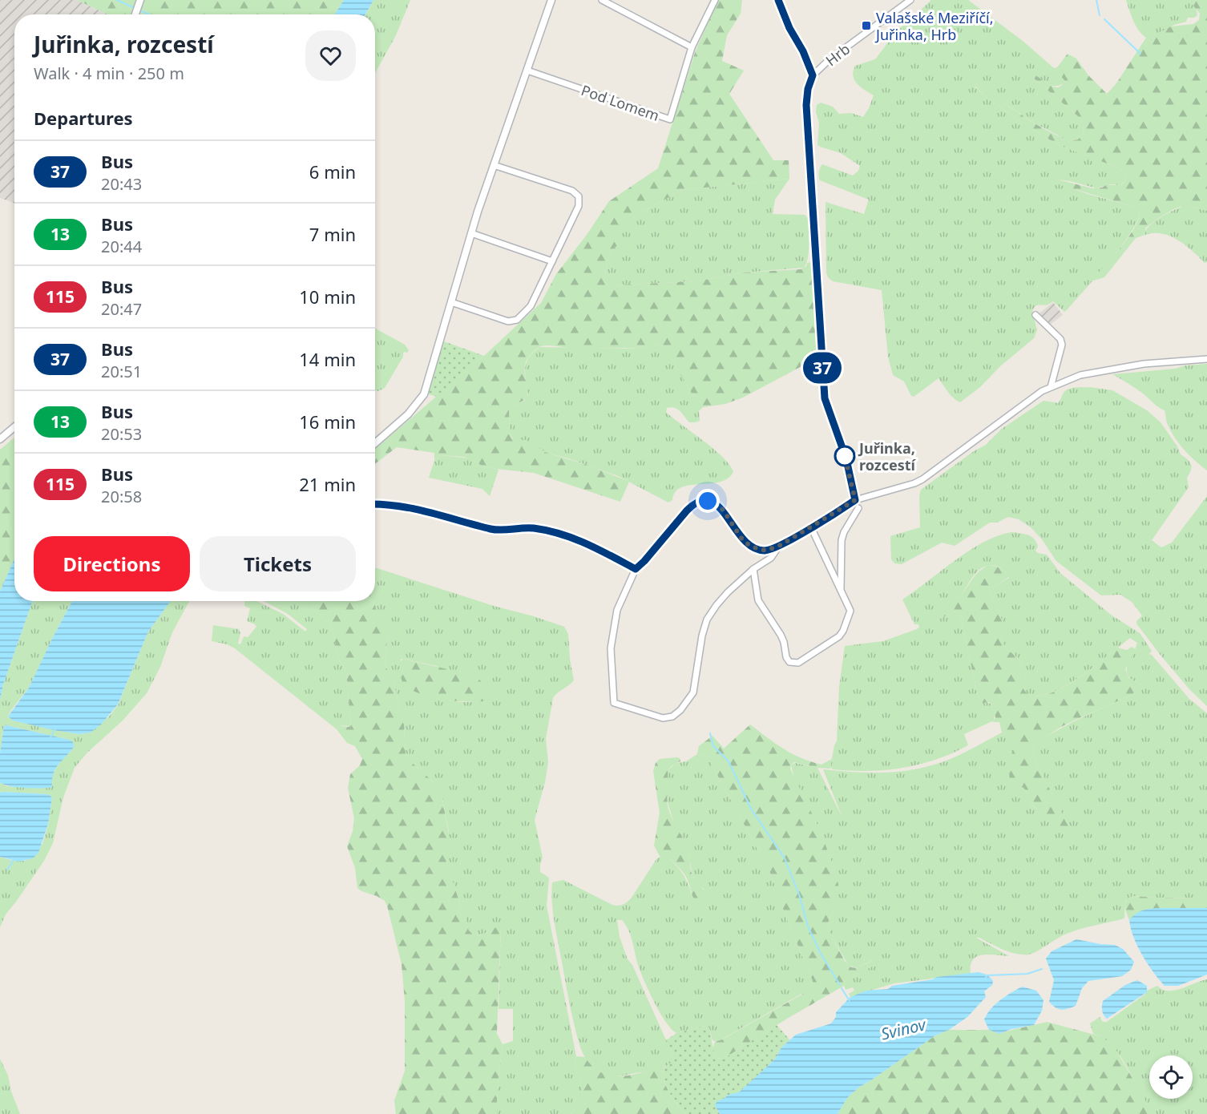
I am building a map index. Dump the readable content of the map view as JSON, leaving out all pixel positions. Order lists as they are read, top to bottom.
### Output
{
  "streets": {
    "street": ["Hrb", "Pod Lomem"]
  },
  "water": ["Svinov"],
  "places": {
    "transit": ["Valašské Meziříčí, Juřinka, Hrb"],
    "other": ["Juřinka, rozcestí"]
  },
  "lines": ["bus line 37"],
  "page": {
    "on_map": "37",
    "heading": [
      ["Juřinka, rozcestí", "Walk · 4 min · 250 m"],
      "Departures"
    ],
    "list": [
      {
        "mark": "37",
        "name": "Bus",
        "note": "20:43",
        "value": "6 min"
      },
      {
        "mark": "13",
        "name": "Bus",
        "note": "20:44",
        "value": "7 min"
      },
      {
        "mark": "115",
        "name": "Bus",
        "note": "20:47",
        "value": "10 min"
      },
      {
        "mark": "37",
        "name": "Bus",
        "note": "20:51",
        "value": "14 min"
      },
      {
        "mark": "13",
        "name": "Bus",
        "note": "20:53",
        "value": "16 min"
      },
      {
        "mark": "115",
        "name": "Bus",
        "note": "20:58",
        "value": "21 min"
      }
    ],
    "buttons": ["Directions", "Tickets"]
  }
}
